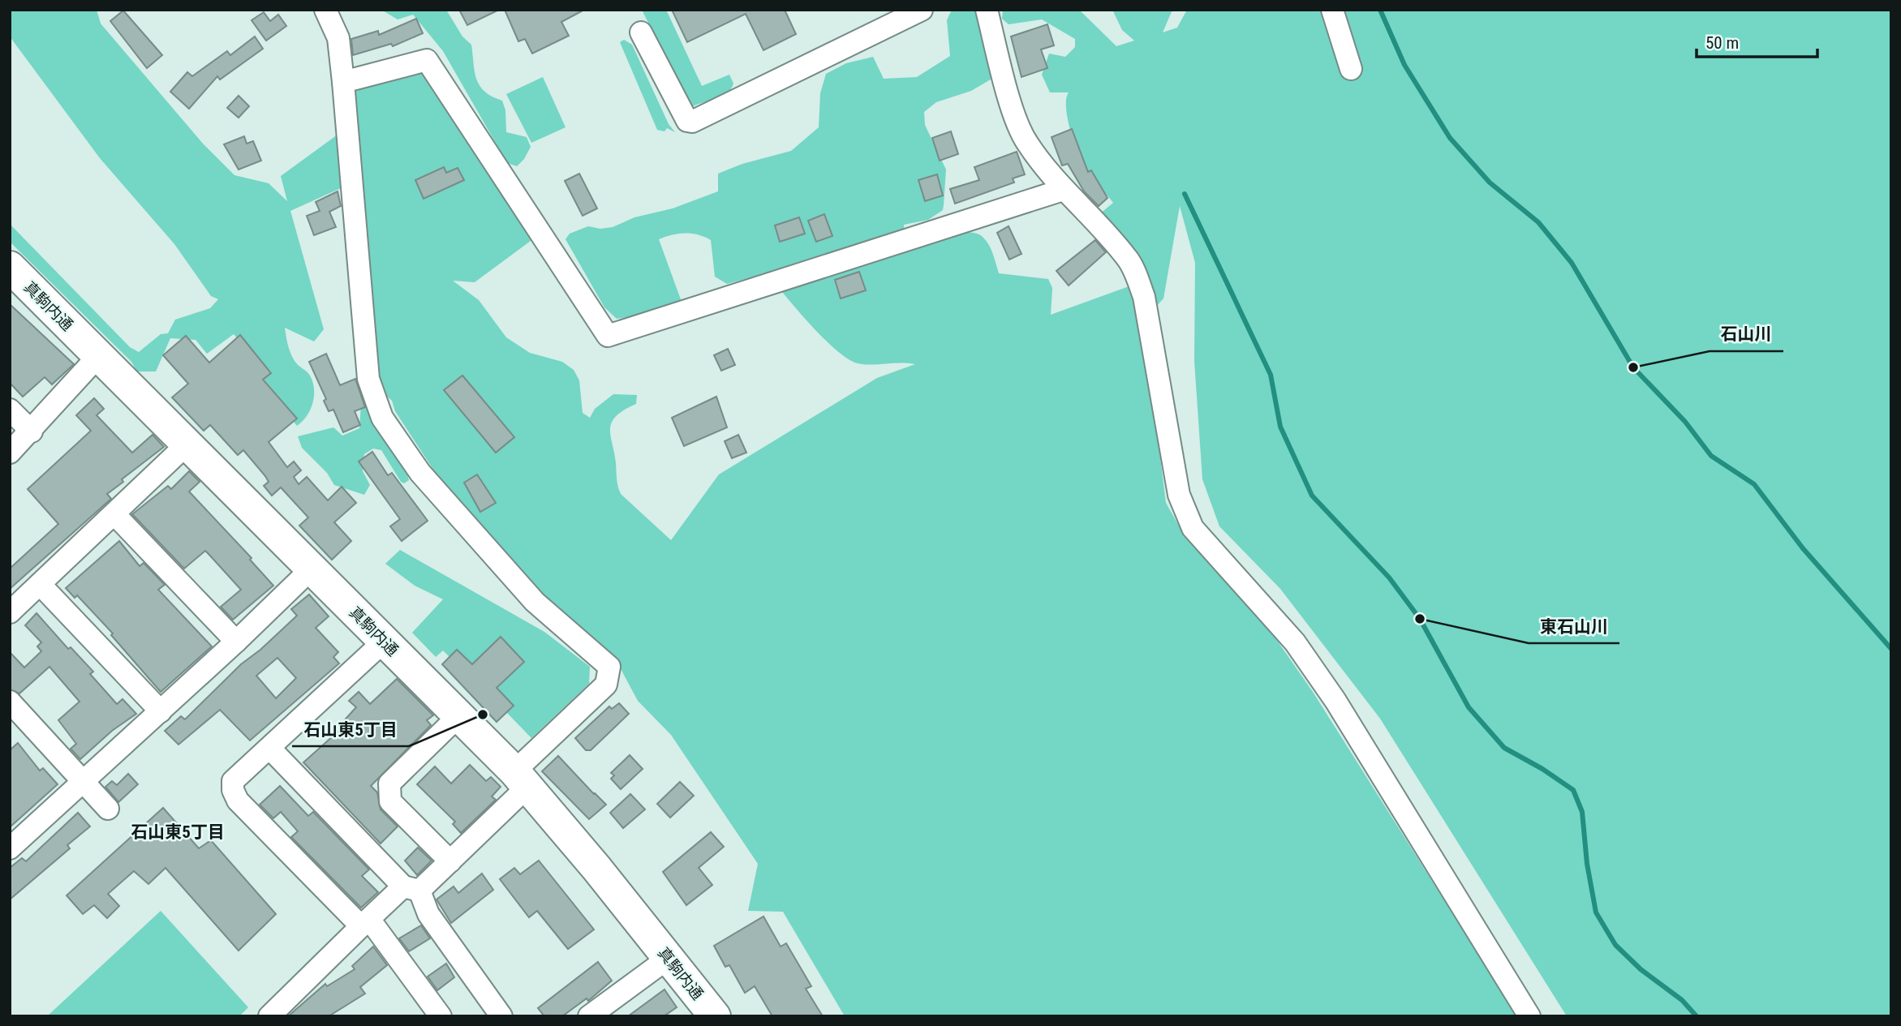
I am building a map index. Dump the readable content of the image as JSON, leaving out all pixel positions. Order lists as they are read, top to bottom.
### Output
{
  "streets": {
    "highway": ["真駒内通"]
  },
  "districts": ["石山東5丁目"],
  "places": ["石山川", "東石山川", "石山東5丁目"],
  "scale_bar": "50 m"
}
